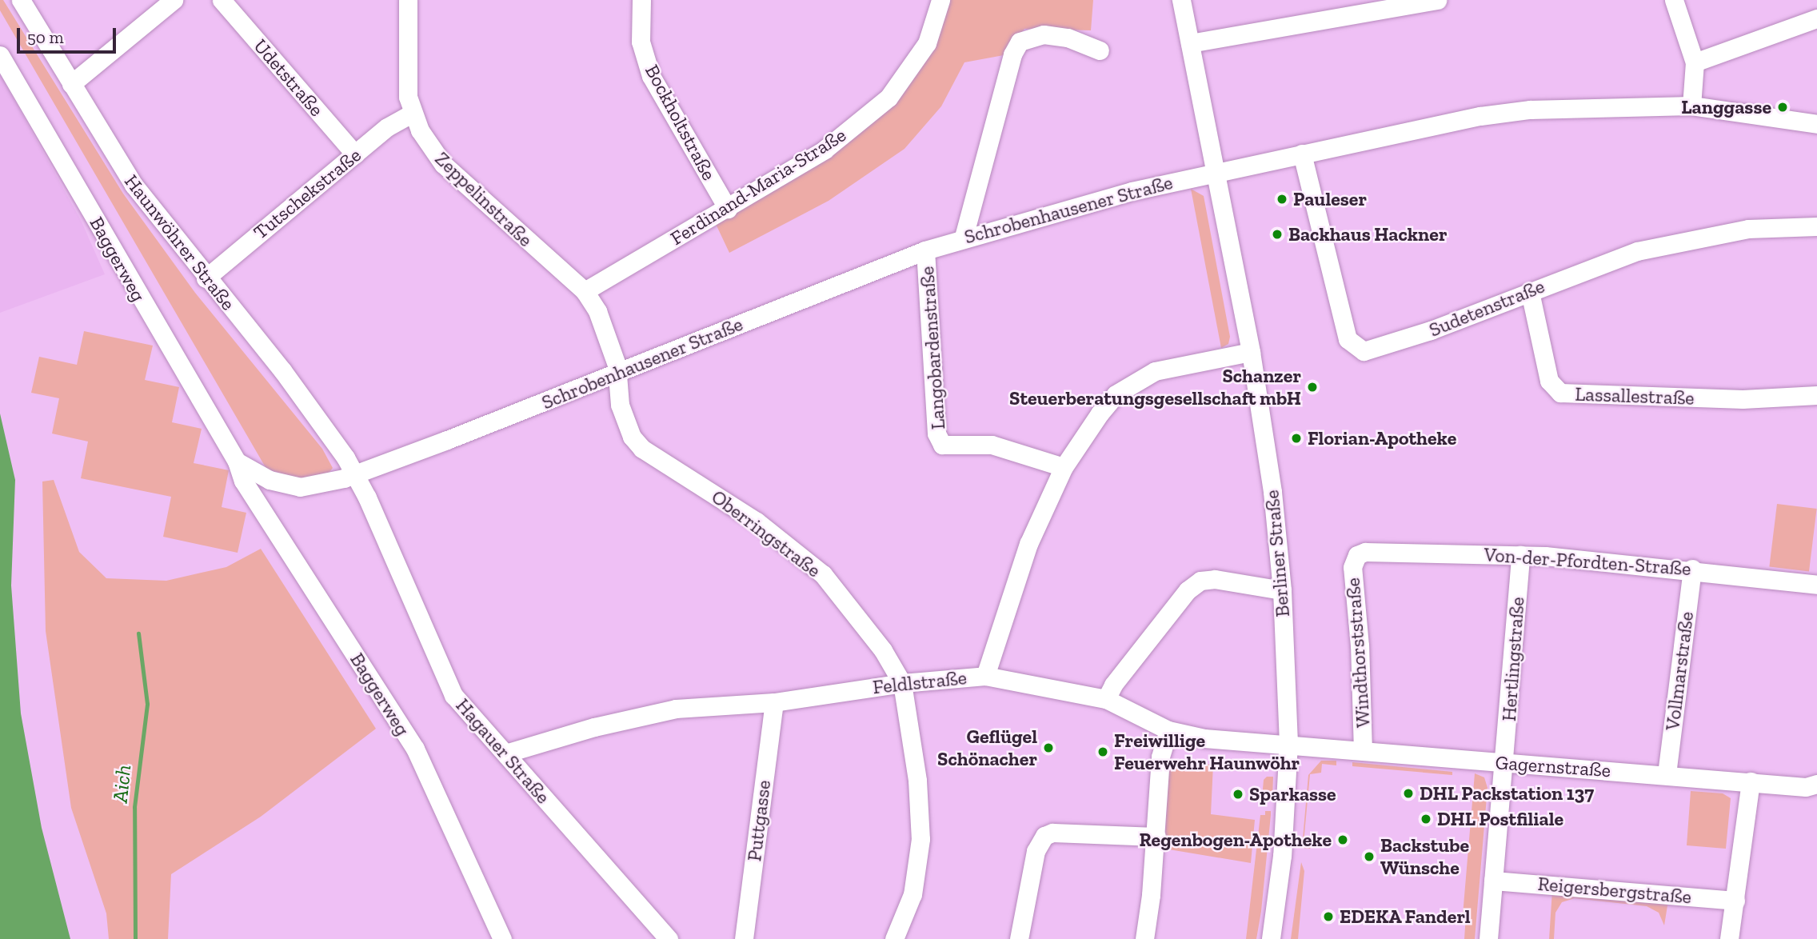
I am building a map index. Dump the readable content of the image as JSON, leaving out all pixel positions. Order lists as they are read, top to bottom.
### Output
{
  "streets": {
    "street": [
      "Udetstraße",
      "Bockholtstraße",
      "Ferdinand-Maria-Straße",
      "Tutschekstraße",
      "Zeppelinstraße",
      "Schrobenhausener Straße",
      "Haunwöhrer Straße",
      "Baggerweg",
      "Sudetenstraße",
      "Langobardenstraße",
      "Lassallestraße",
      "Oberringstraße",
      "Berliner Straße",
      "Von-der-Pfordten-Straße",
      "Windthorststraße",
      "Hertlingstraße",
      "Vollmarstraße",
      "Feldlstraße",
      "Hagauer Straße",
      "Gagernstraße",
      "Puttgasse",
      "Reigersbergstraße"
    ]
  },
  "crossings": [
    ["Udetstraße", "Tutschekstraße"],
    ["Bockholtstraße", "Ferdinand-Maria-Straße"],
    ["Ferdinand-Maria-Straße", "Zeppelinstraße"],
    ["Tutschekstraße", "Zeppelinstraße"],
    ["Tutschekstraße", "Haunwöhrer Straße"],
    ["Zeppelinstraße", "Schrobenhausener Straße"],
    ["Zeppelinstraße", "Oberringstraße"],
    ["Schrobenhausener Straße", "Haunwöhrer Straße"],
    ["Schrobenhausener Straße", "Sudetenstraße"],
    ["Schrobenhausener Straße", "Langobardenstraße"],
    ["Schrobenhausener Straße", "Oberringstraße"],
    ["Schrobenhausener Straße", "Berliner Straße"],
    ["Schrobenhausener Straße", "Hagauer Straße"],
    ["Haunwöhrer Straße", "Hagauer Straße"],
    ["Sudetenstraße", "Lassallestraße"],
    ["Langobardenstraße", "Feldlstraße"],
    ["Oberringstraße", "Feldlstraße"],
    ["Berliner Straße", "Feldlstraße"],
    ["Berliner Straße", "Gagernstraße"],
    ["Von-der-Pfordten-Straße", "Windthorststraße"],
    ["Von-der-Pfordten-Straße", "Hertlingstraße"],
    ["Von-der-Pfordten-Straße", "Vollmarstraße"],
    ["Windthorststraße", "Gagernstraße"],
    ["Hertlingstraße", "Gagernstraße"],
    ["Hertlingstraße", "Reigersbergstraße"],
    ["Vollmarstraße", "Gagernstraße"],
    ["Feldlstraße", "Hagauer Straße"],
    ["Feldlstraße", "Gagernstraße"],
    ["Feldlstraße", "Puttgasse"]
  ],
  "water": ["Aich"],
  "places": [
    "Langgasse",
    "Pauleser",
    "Backhaus Hackner",
    "Schanzer Steuerberatungsgesellschaft mbH",
    "Florian-Apotheke",
    "Geflügel Schönacher",
    "Freiwillige Feuerwehr Haunwöhr",
    "DHL Packstation 137",
    "Sparkasse",
    "DHL Postfiliale",
    "Regenbogen-Apotheke",
    "Backstube Wünsche",
    "EDEKA Fanderl"
  ],
  "scale_bar": "50 m"
}
